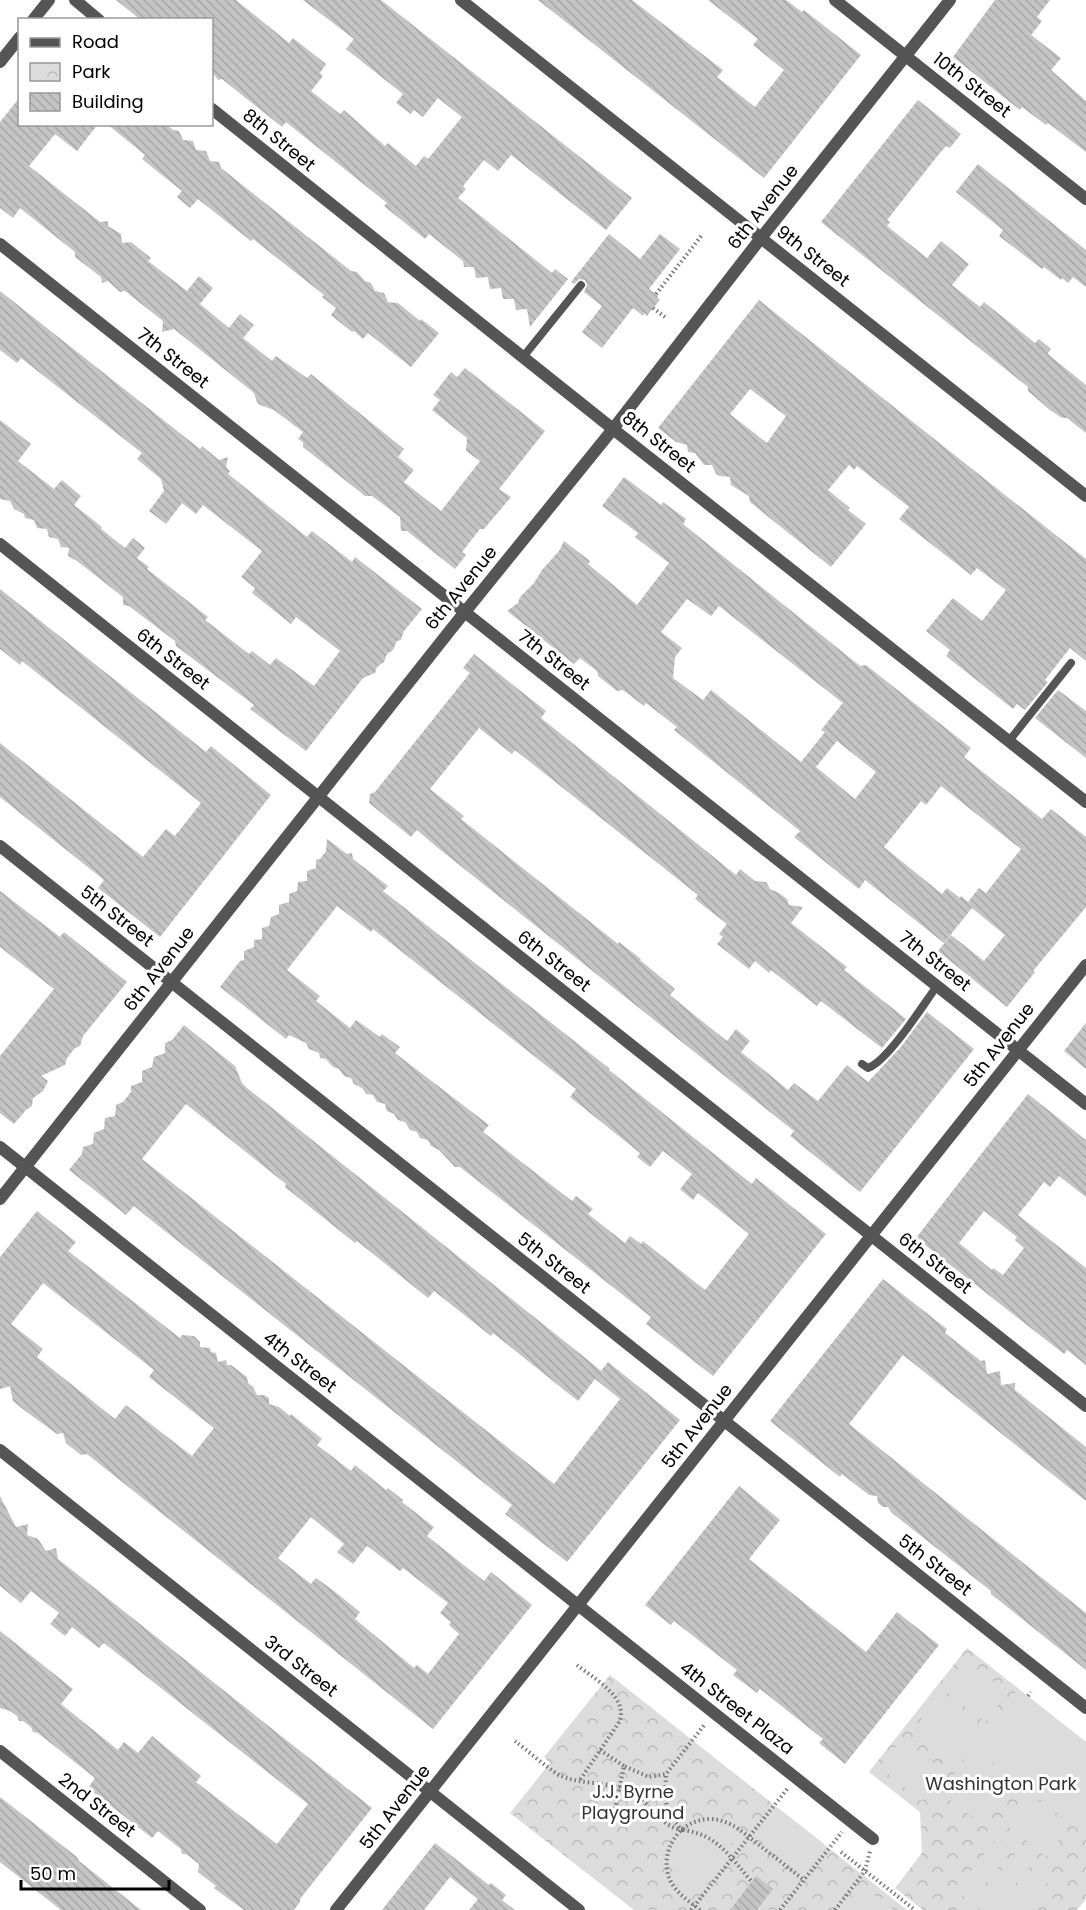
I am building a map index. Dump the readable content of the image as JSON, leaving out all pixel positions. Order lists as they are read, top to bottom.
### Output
{
  "streets": {
    "street": [
      "10th Street",
      "8th Street",
      "6th Avenue",
      "9th Street",
      "7th Street",
      "6th Street",
      "5th Street",
      "5th Avenue",
      "4th Street",
      "3rd Street",
      "4th Street Plaza",
      "2nd Street"
    ]
  },
  "crossings": [
    ["10th Street", "6th Avenue"],
    ["8th Street", "6th Avenue"],
    ["6th Avenue", "9th Street"],
    ["6th Avenue", "7th Street"],
    ["6th Avenue", "6th Street"],
    ["6th Avenue", "5th Street"],
    ["6th Avenue", "4th Street"],
    ["7th Street", "5th Avenue"],
    ["6th Street", "5th Avenue"],
    ["5th Street", "5th Avenue"],
    ["5th Avenue", "4th Street"],
    ["5th Avenue", "3rd Street"],
    ["5th Avenue", "4th Street Plaza"],
    ["4th Street", "4th Street Plaza"]
  ],
  "parks": ["Washington Park", "J.J. Byrne Playground"],
  "legend": ["Road", "Park", "Building"],
  "scale_bar": "50 m"
}
